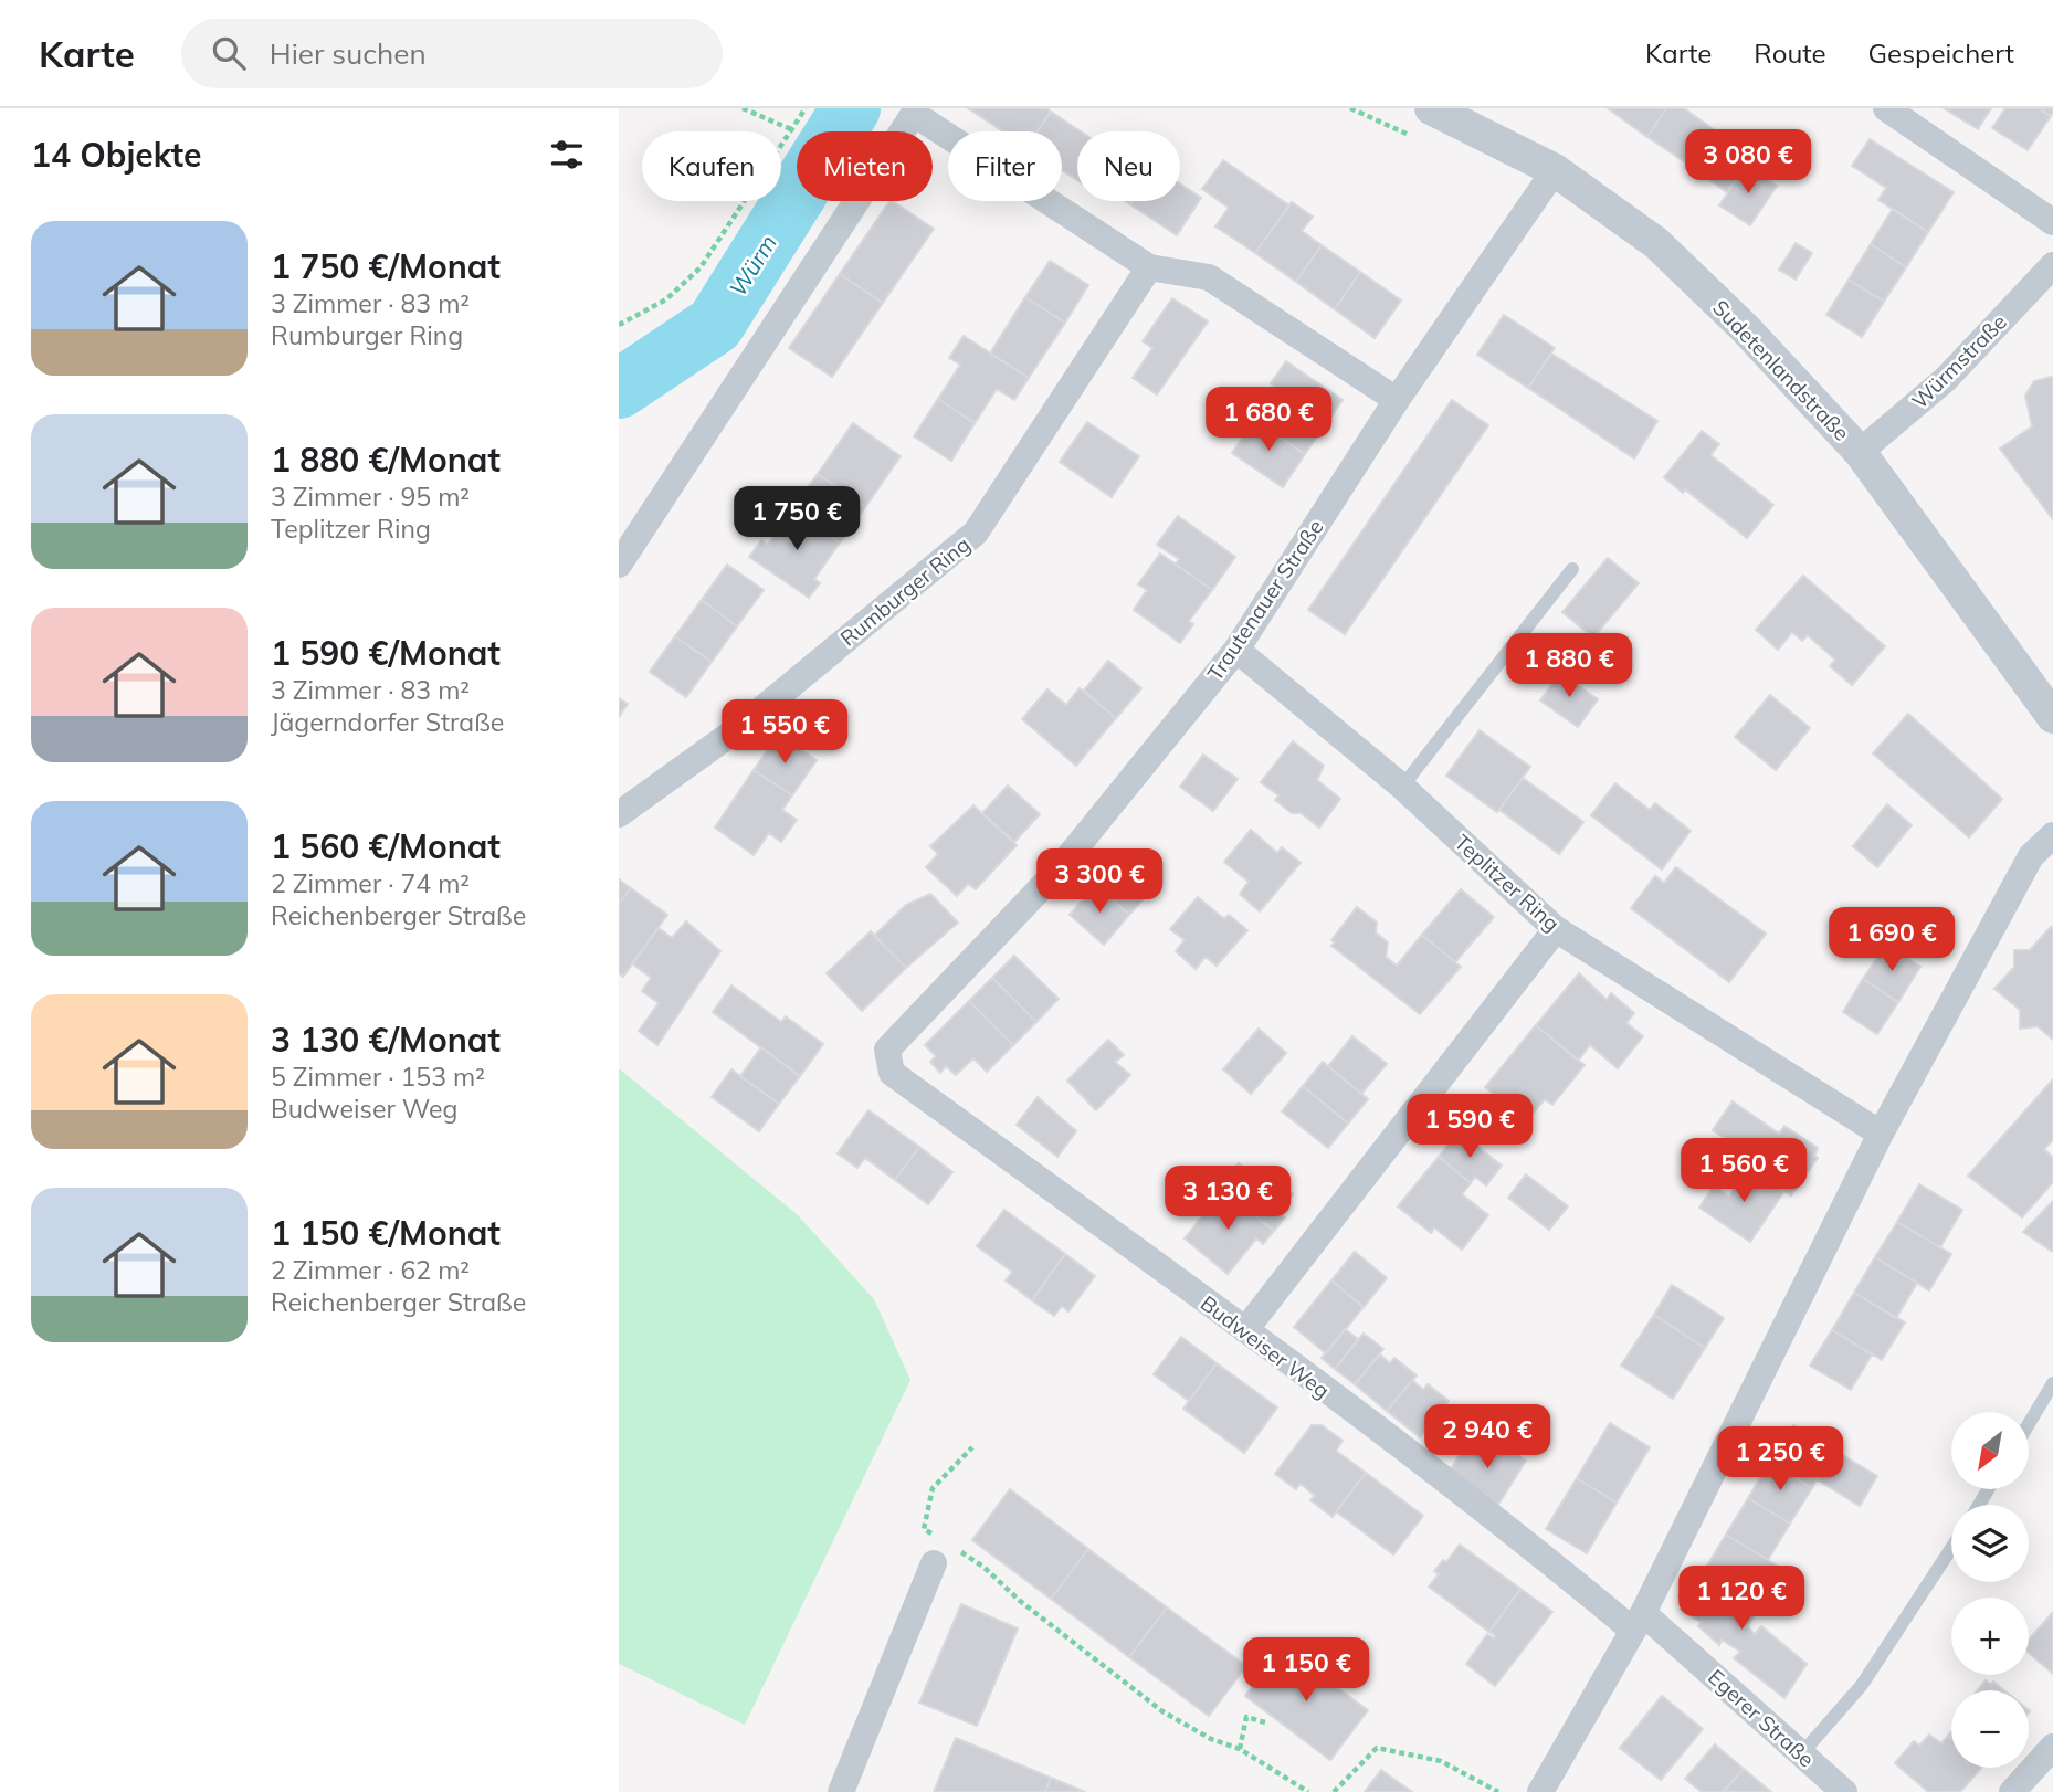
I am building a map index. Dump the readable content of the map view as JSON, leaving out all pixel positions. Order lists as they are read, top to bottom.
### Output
{
  "streets": {
    "street": [
      "Würmstraße",
      "Sudetenlandstraße",
      "Rumburger Ring",
      "Trautenauer Straße",
      "Teplitzer Ring",
      "Budweiser Weg",
      "Egerer Straße"
    ]
  },
  "crossings": [
    ["Würmstraße", "Sudetenlandstraße"],
    ["Sudetenlandstraße", "Trautenauer Straße"],
    ["Trautenauer Straße", "Teplitzer Ring"],
    ["Trautenauer Straße", "Budweiser Weg"],
    ["Budweiser Weg", "Egerer Straße"]
  ],
  "water": ["Würm"],
  "north": "bottom left",
  "page": {
    "header": "Karte",
    "search": "Hier suchen",
    "nav": ["Karte", "Route", "Gespeichert"],
    "heading": "14 Objekte",
    "price": [
      "3 080 €",
      "1 680 €",
      "1 750 €",
      "1 880 €",
      "1 550 €",
      "3 300 €",
      "1 690 €",
      "1 590 €",
      "1 560 €",
      "3 130 €",
      "2 940 €",
      "1 250 €",
      "1 120 €",
      "1 150 €"
    ],
    "chip": [
      "Kaufen",
      "Mieten",
      "Filter",
      "Neu"
    ],
    "list": [
      {
        "name": "1 750 €/Monat",
        "note": "3 Zimmer · 83 m² · Rumburger Ring"
      },
      {
        "name": "1 880 €/Monat",
        "note": "3 Zimmer · 95 m² · Teplitzer Ring"
      },
      {
        "name": "1 590 €/Monat",
        "note": "3 Zimmer · 83 m² · Jägerndorfer Straße"
      },
      {
        "name": "1 560 €/Monat",
        "note": "2 Zimmer · 74 m² · Reichenberger Straße"
      },
      {
        "name": "3 130 €/Monat",
        "note": "5 Zimmer · 153 m² · Budweiser Weg"
      },
      {
        "name": "1 150 €/Monat",
        "note": "2 Zimmer · 62 m² · Reichenberger Straße"
      }
    ],
    "map_buttons": ["+", "−"]
  }
}
